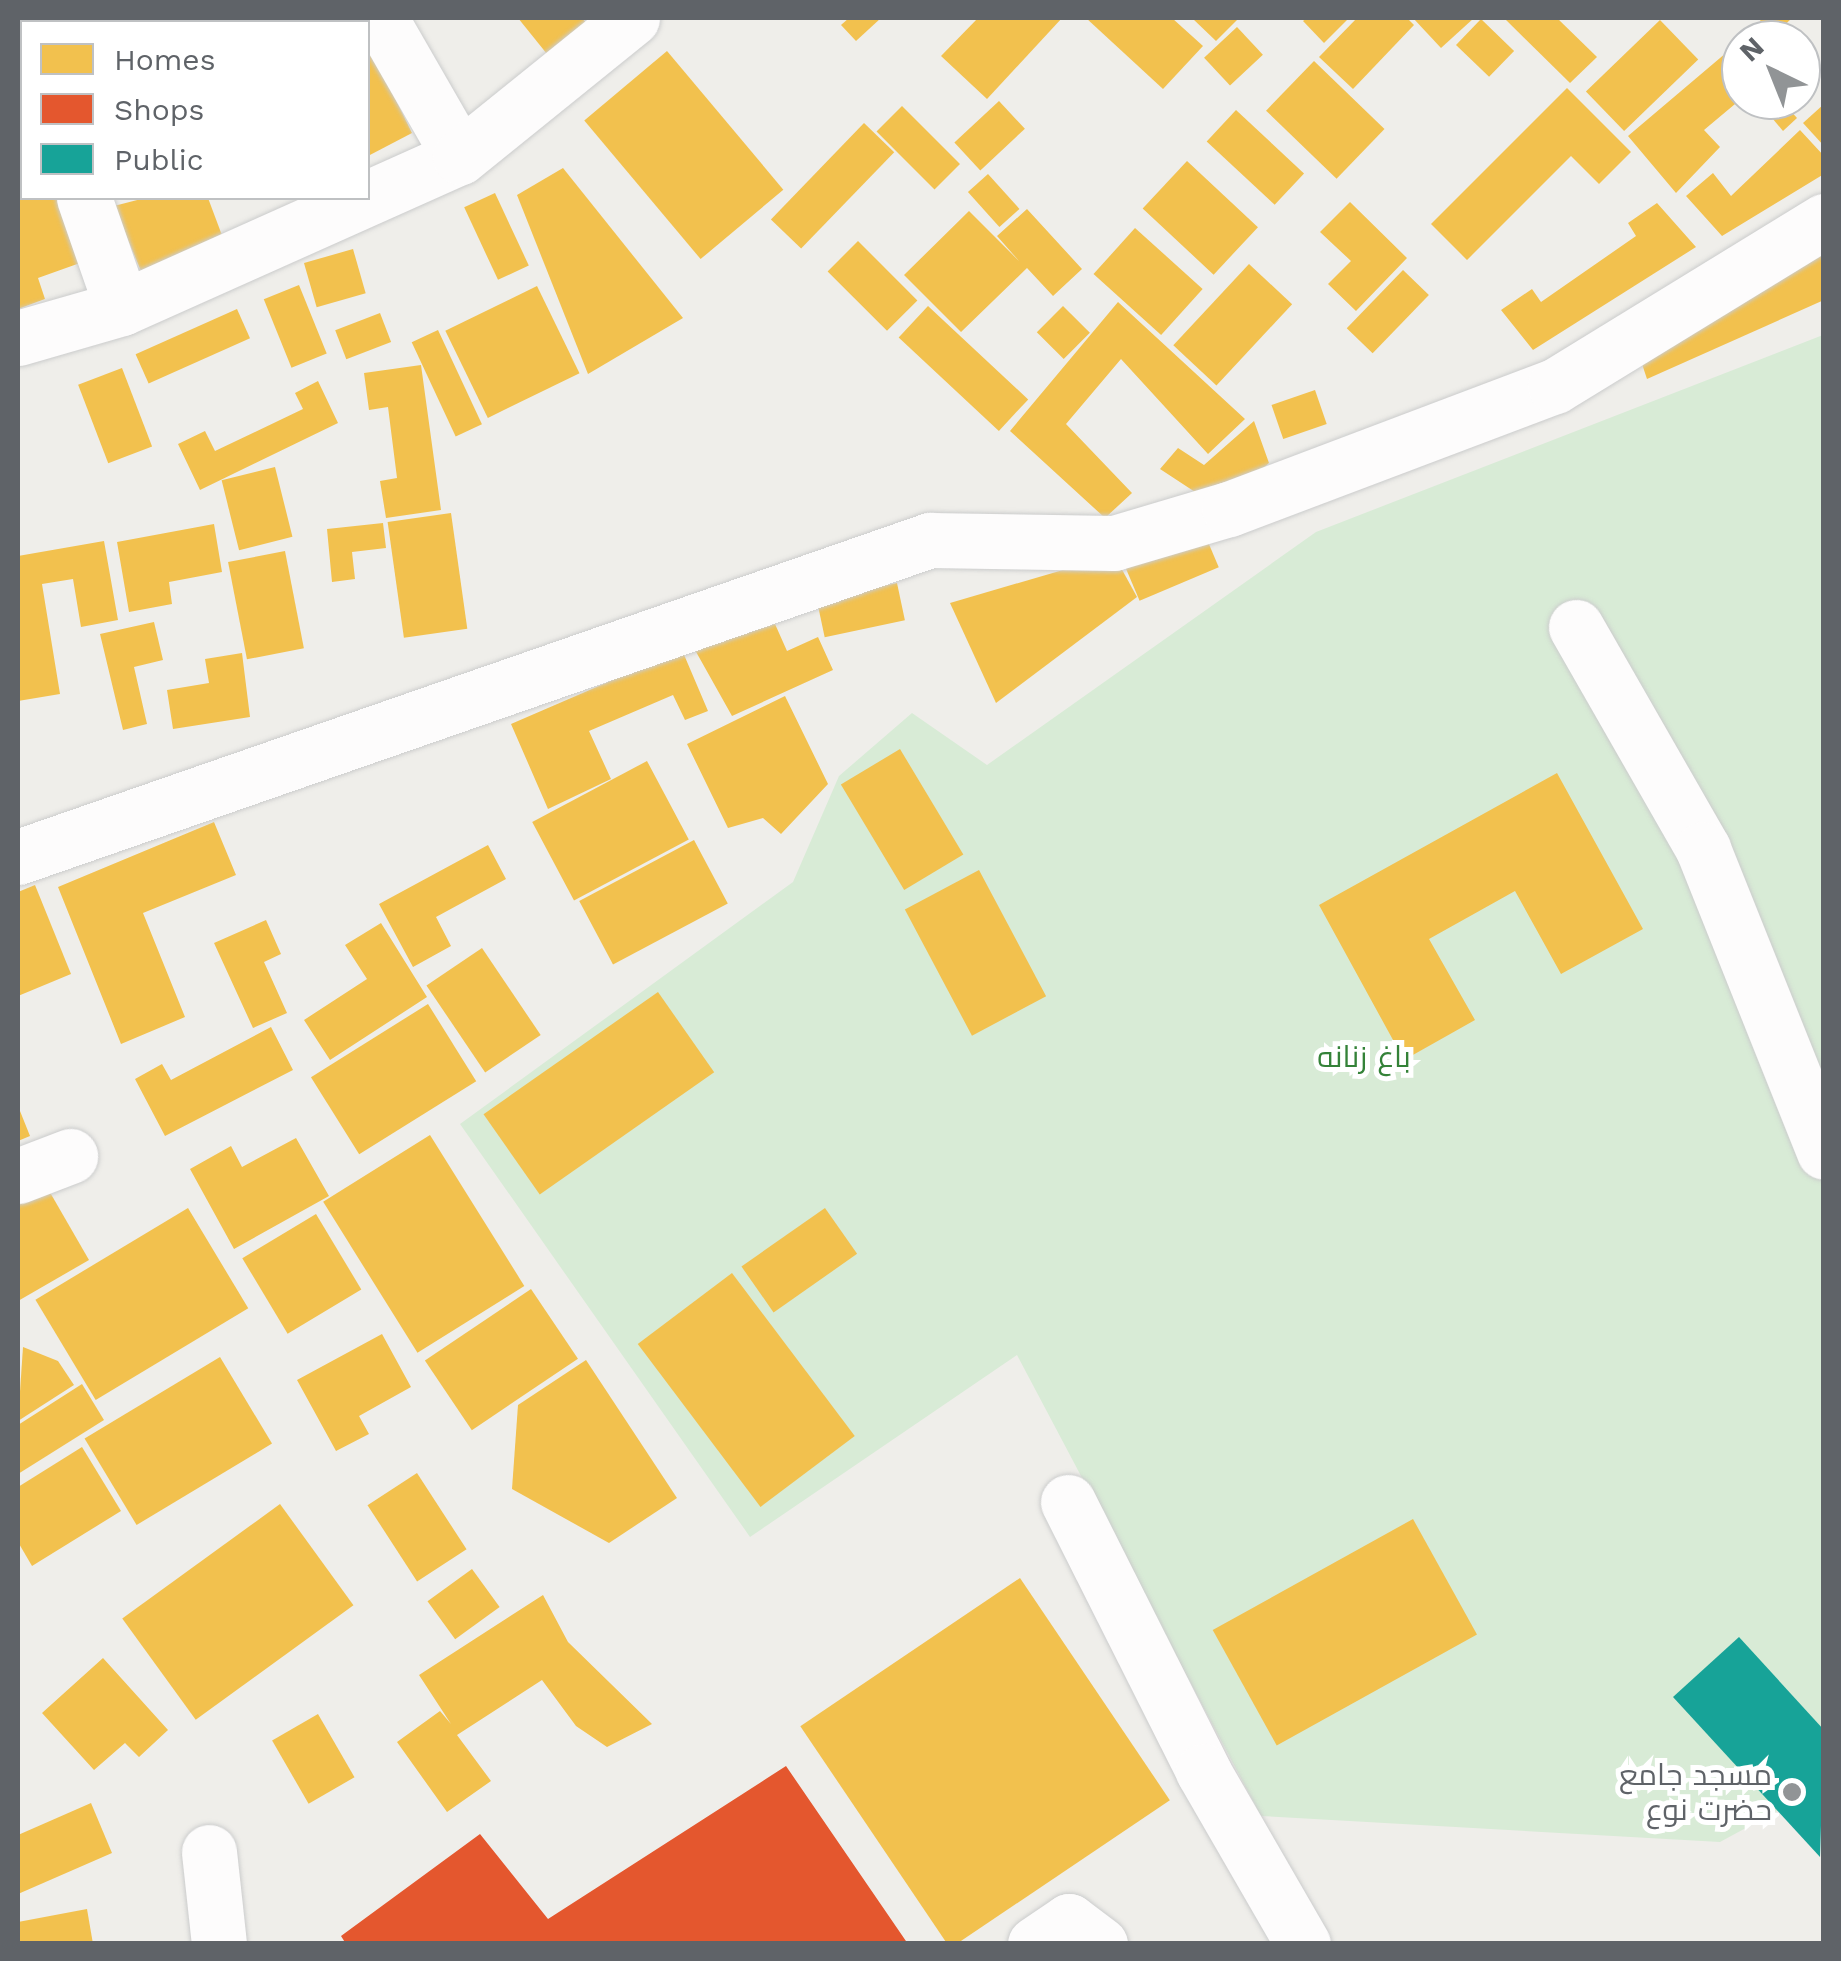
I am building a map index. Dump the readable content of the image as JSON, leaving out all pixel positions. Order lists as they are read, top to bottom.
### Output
{
  "parks": ["باغ زنانه"],
  "places": ["مسجد جامع حضرت نوع"],
  "legend": ["Homes", "Shops", "Public"],
  "north": "top left"
}
